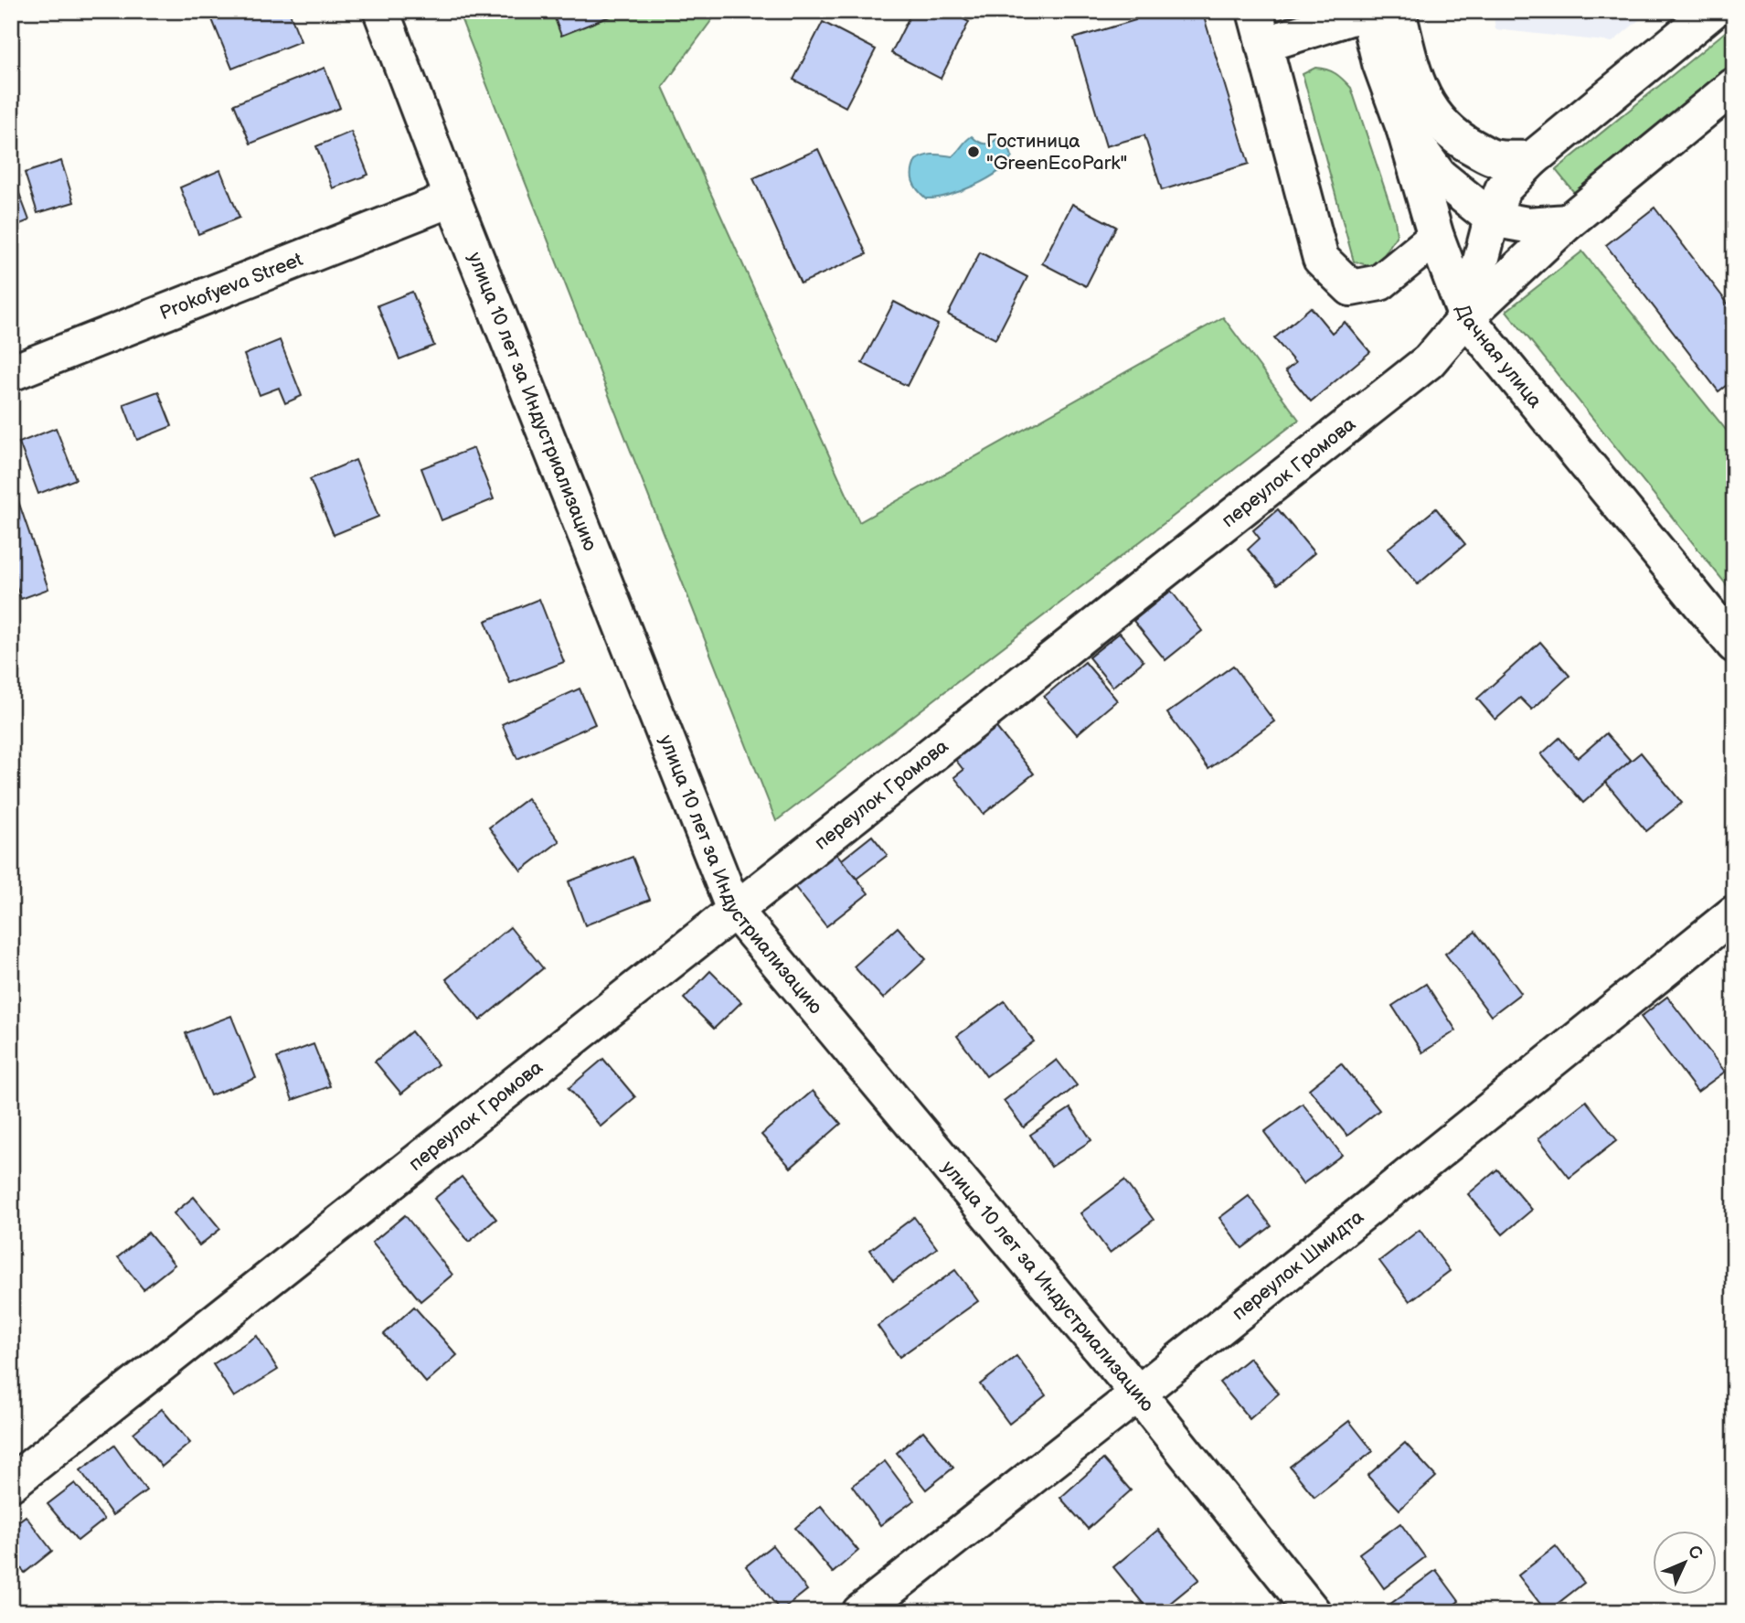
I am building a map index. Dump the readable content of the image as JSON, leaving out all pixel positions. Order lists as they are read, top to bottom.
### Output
{
  "streets": {
    "street": [
      "Prokofyeva Street",
      "Дачная улица",
      "улица 10 лет за Индустриализацию",
      "переулок Громова",
      "переулок Шмидта"
    ]
  },
  "crossings": [
    ["Prokofyeva Street", "улица 10 лет за Индустриализацию"],
    ["Дачная улица", "переулок Громова"],
    ["улица 10 лет за Индустриализацию", "переулок Громова"],
    ["улица 10 лет за Индустриализацию", "переулок Шмидта"]
  ],
  "places": ["Гостиница \"GreenEcoPark\""],
  "north": "top right"
}
